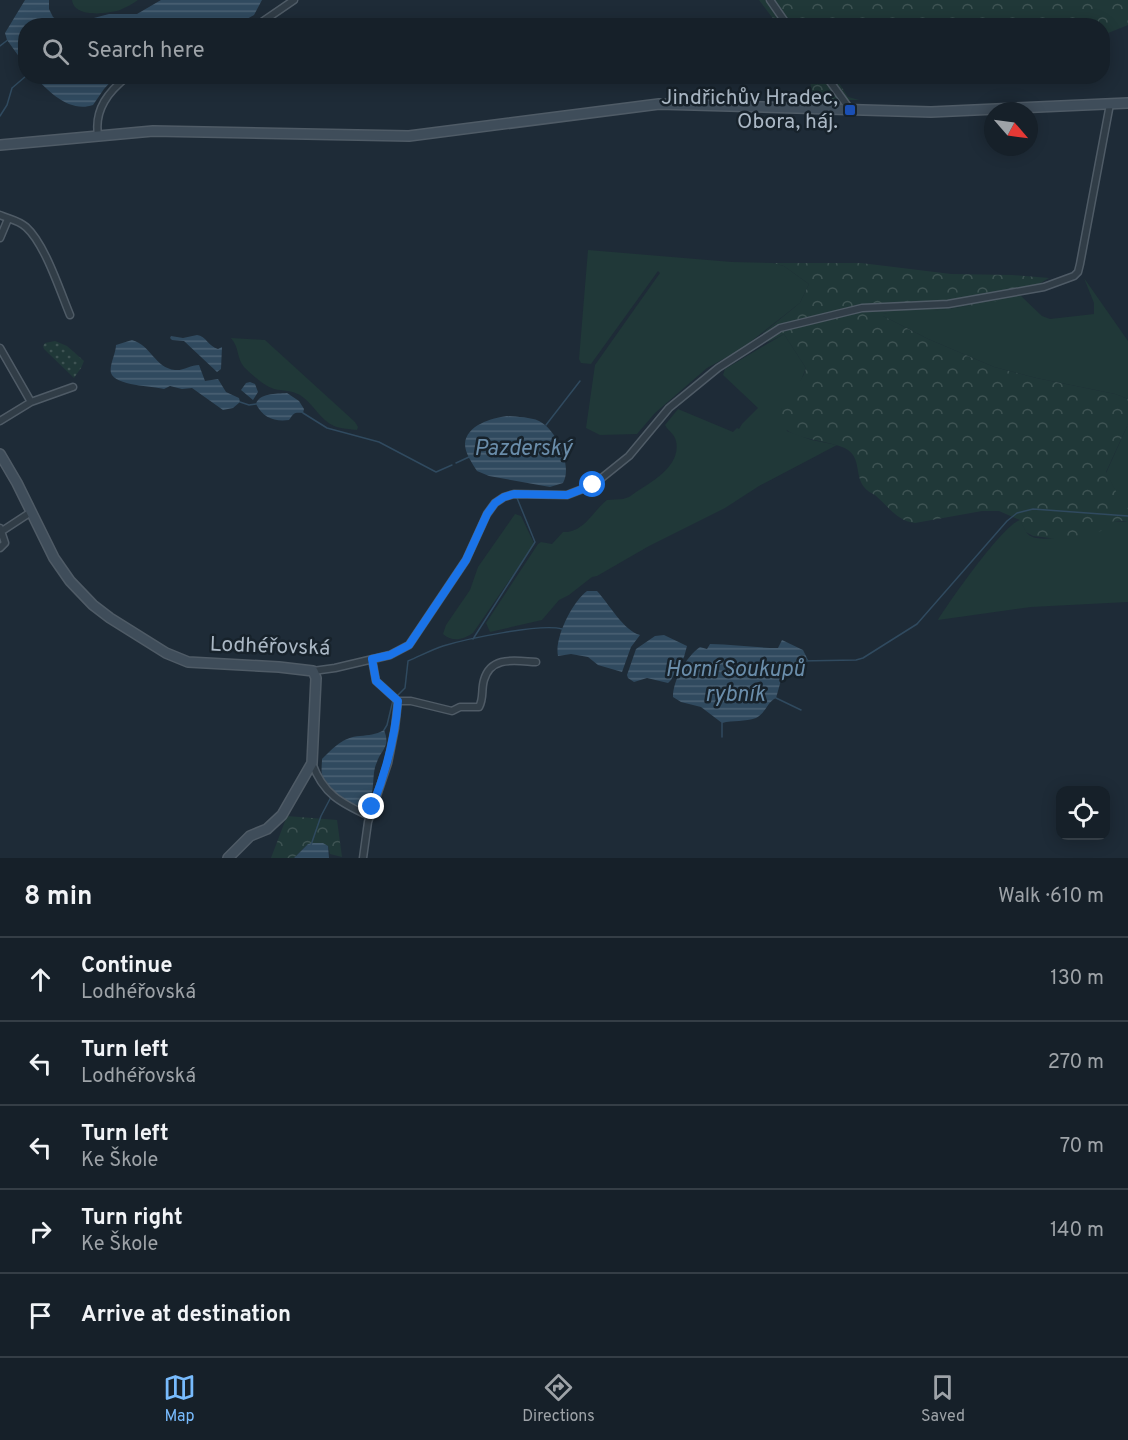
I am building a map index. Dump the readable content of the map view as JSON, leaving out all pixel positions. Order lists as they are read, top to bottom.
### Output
{
  "streets": {
    "main road": ["Lodhéřovská"]
  },
  "water": ["Pazderský", "Horní Soukupů rybník"],
  "places": {
    "transit": ["Jindřichův Hradec, Obora, háj."]
  },
  "north": "bottom right",
  "page": {
    "search": "Search here",
    "heading": ["8 min", "Walk · 610 m"],
    "list": [
      ["Continue", "Lodhéřovská", "130 m"],
      ["Turn left", "Lodhéřovská", "270 m"],
      ["Turn left", "Ke Škole", "70 m"],
      ["Turn right", "Ke Škole", "140 m"],
      "Arrive at destination"
    ],
    "nav": ["Map", "Directions", "Saved"]
  }
}
